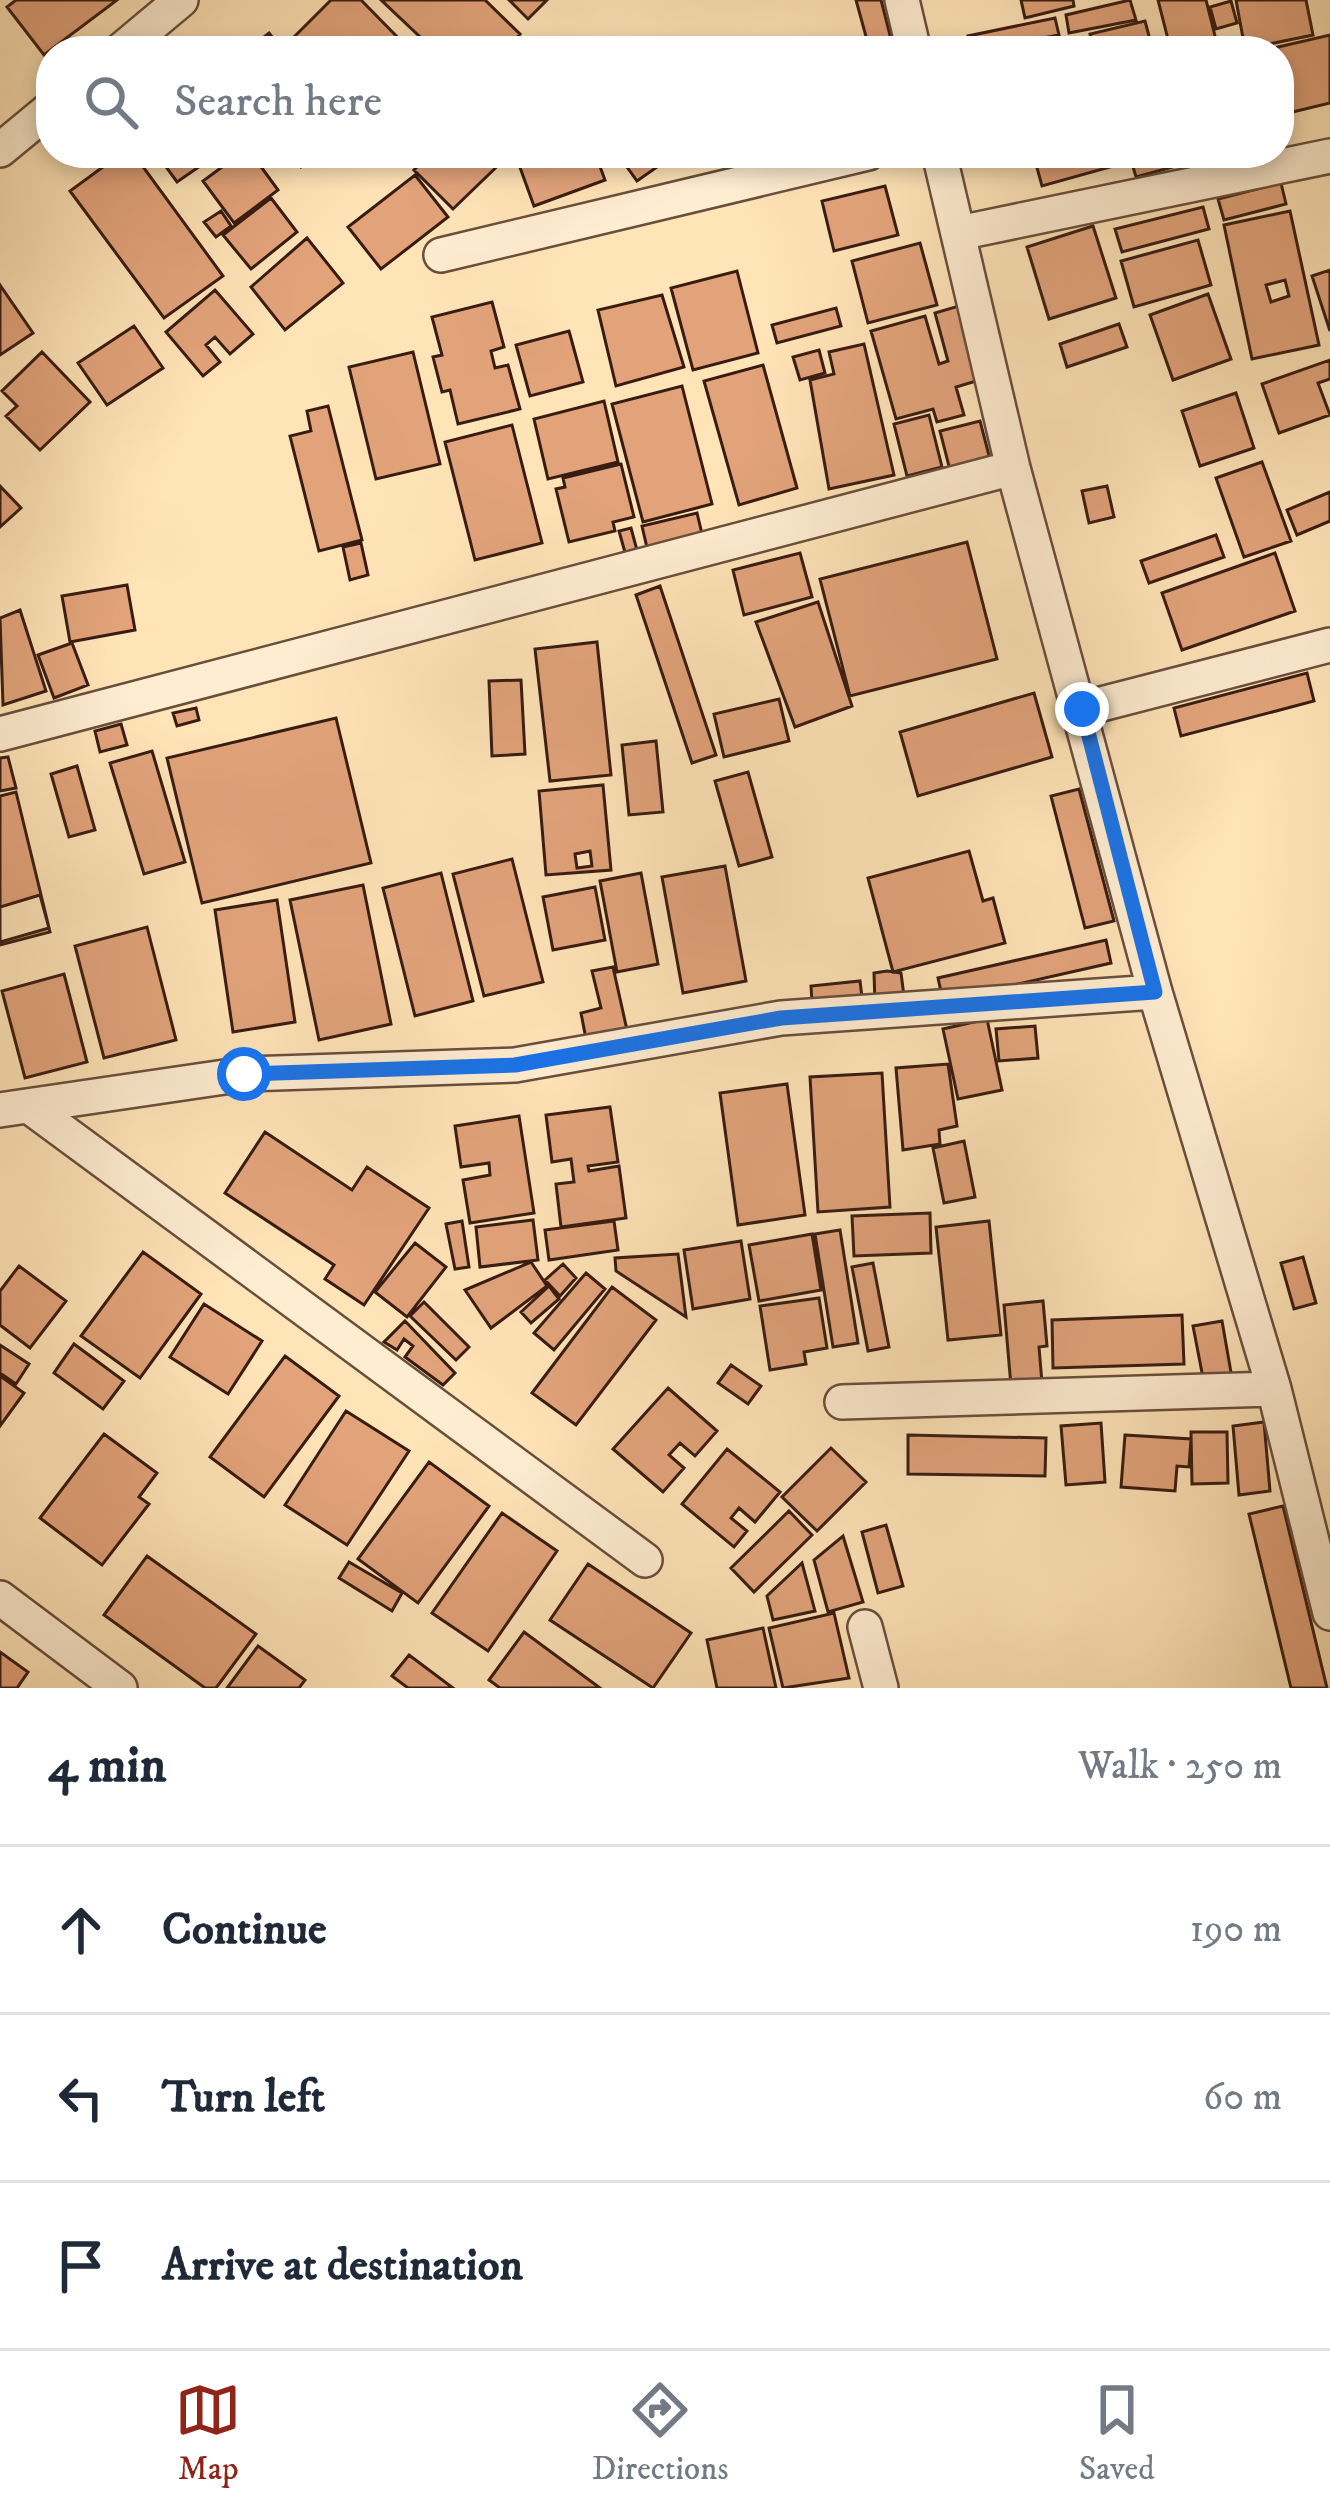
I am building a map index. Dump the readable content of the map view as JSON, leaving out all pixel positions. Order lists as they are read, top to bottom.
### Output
{
  "page": {
    "search": "Search here",
    "heading": ["4 min", "Walk · 250 m"],
    "list": [
      ["Continue", "190 m"],
      ["Turn left", "60 m"],
      "Arrive at destination"
    ],
    "nav": ["Map", "Directions", "Saved"]
  }
}
